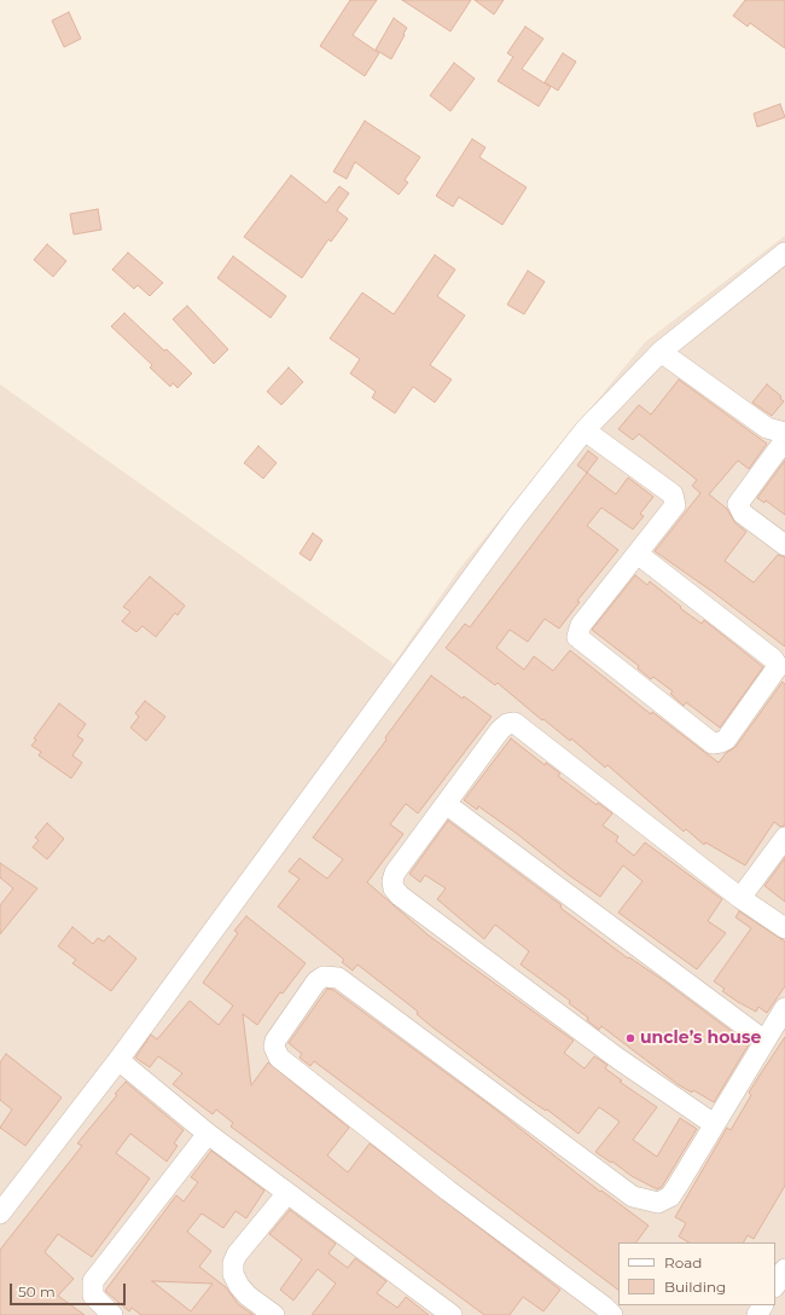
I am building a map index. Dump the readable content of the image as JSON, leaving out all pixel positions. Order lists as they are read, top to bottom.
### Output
{
  "places": ["uncle’s house"],
  "legend": ["Road", "Building"],
  "scale_bar": "50 m"
}
